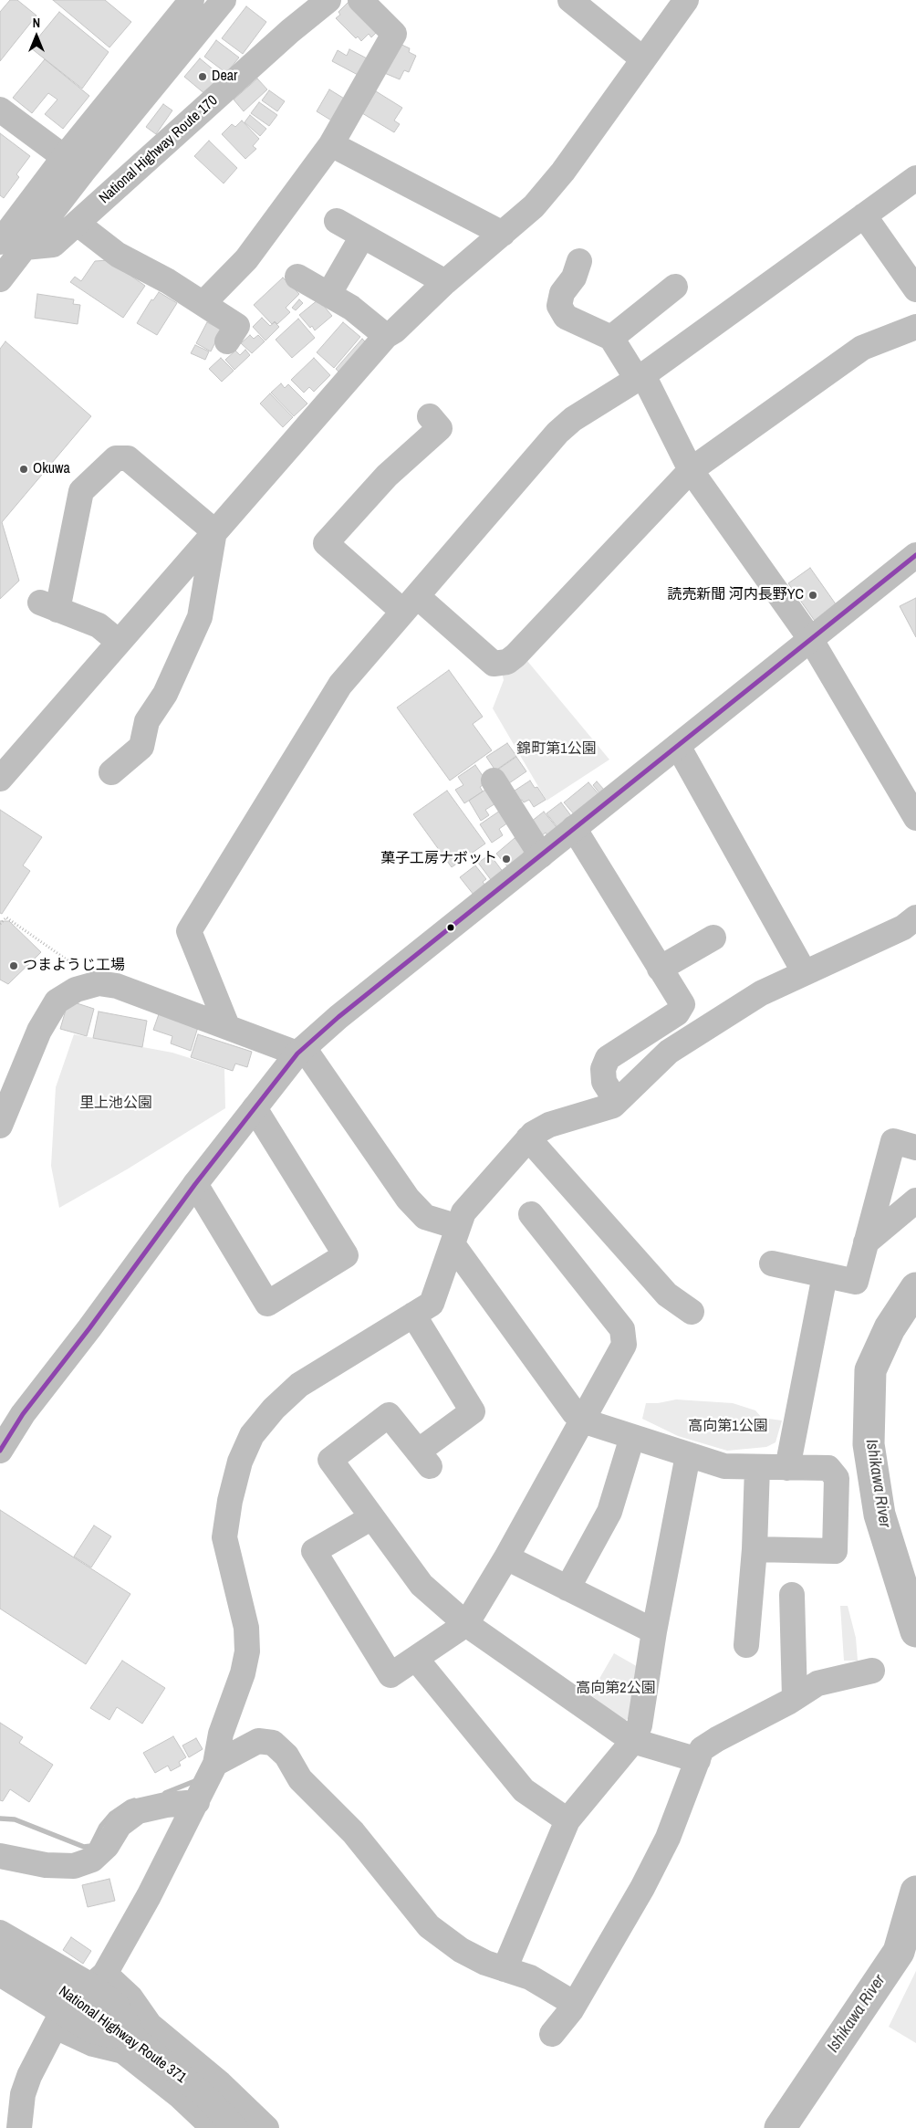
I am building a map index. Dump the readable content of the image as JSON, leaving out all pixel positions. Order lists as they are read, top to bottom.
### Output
{
  "streets": {
    "main road": ["National Highway Route 170", "National Highway Route 371"]
  },
  "water": ["Ishikawa River"],
  "parks": [
    "錦町第1公園",
    "里上池公園",
    "高向第1公園",
    "高向第2公園"
  ],
  "places": [
    "Dear",
    "Okuwa",
    "読売新聞 河内長野YC",
    "菓子工房ナボット",
    "つまようじ工場"
  ],
  "north": "top"
}
